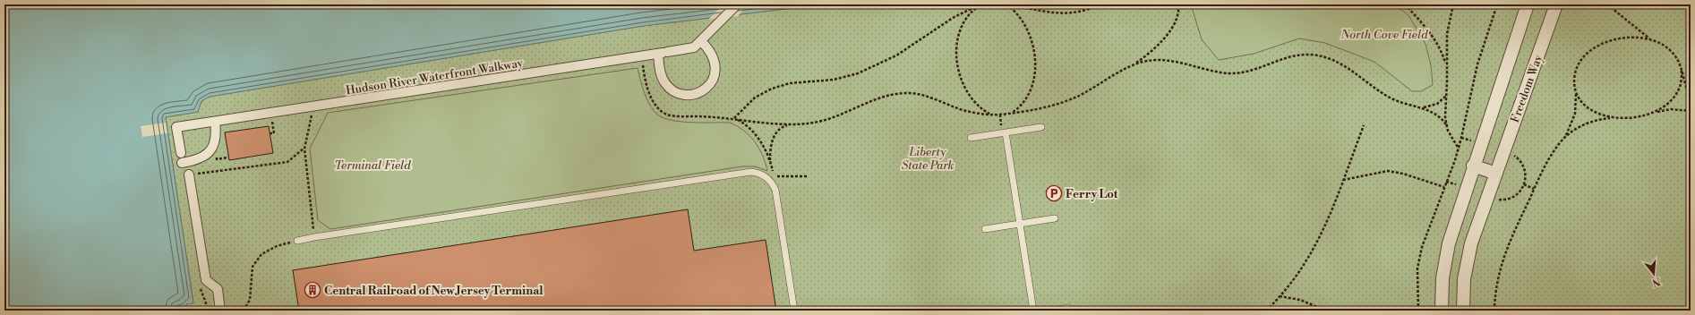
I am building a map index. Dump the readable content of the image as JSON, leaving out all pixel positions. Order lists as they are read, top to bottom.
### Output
{
  "streets": {
    "street": ["Hudson River Waterfront Walkway", "Freedom Way"]
  },
  "parks": ["North Cove Field", "Liberty State Park", "Terminal Field"],
  "places": {
    "parking": ["Ferry Lot"],
    "building": ["Central Railroad of New Jersey Terminal"]
  },
  "north": "bottom"
}
